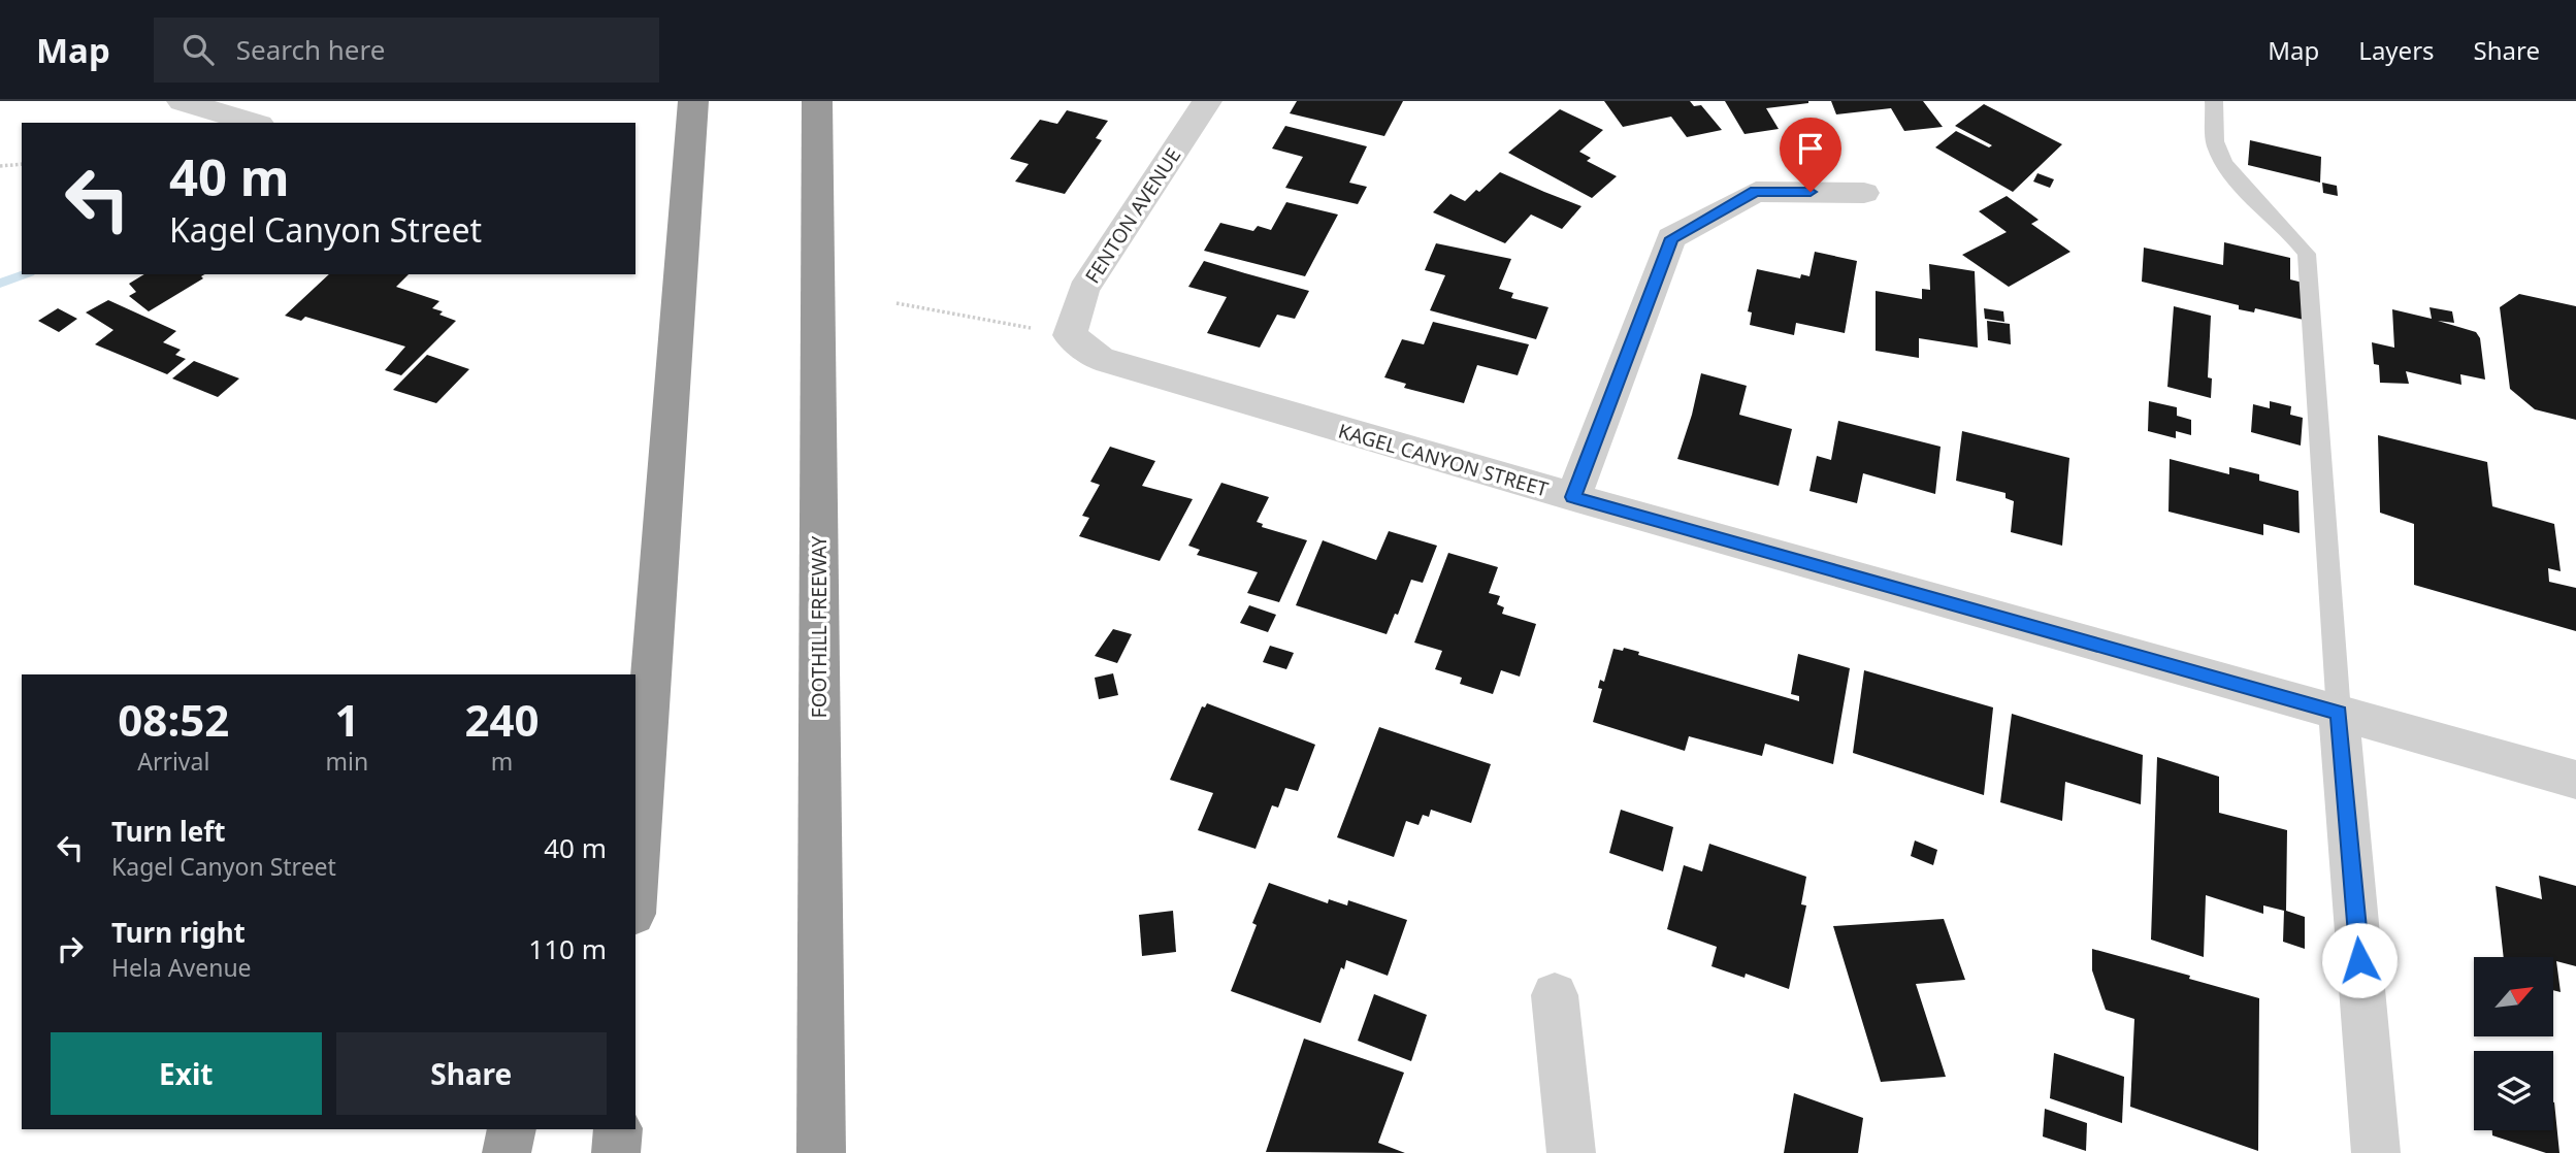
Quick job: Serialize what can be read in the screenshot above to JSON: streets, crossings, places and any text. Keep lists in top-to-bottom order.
{
  "streets": {
    "highway": ["FOOTHILL FREEWAY"],
    "street": ["FENTON AVENUE", "KAGEL CANYON STREET"]
  },
  "crossings": [
    ["FENTON AVENUE", "KAGEL CANYON STREET"]
  ],
  "north": "top right",
  "page": {
    "header": "Map",
    "search": "Search here",
    "nav": ["Map", "Layers", "Share"],
    "turn": ["40 m", "Kagel Canyon Street"],
    "eta": [
      "08:52",
      "Arrival",
      "1",
      "min",
      "240",
      "m"
    ],
    "list": [
      {
        "name": "Turn left",
        "note": "Kagel Canyon Street",
        "value": "40 m"
      },
      {
        "name": "Turn right",
        "note": "Hela Avenue",
        "value": "110 m"
      }
    ],
    "buttons": ["Exit", "Share"]
  }
}
